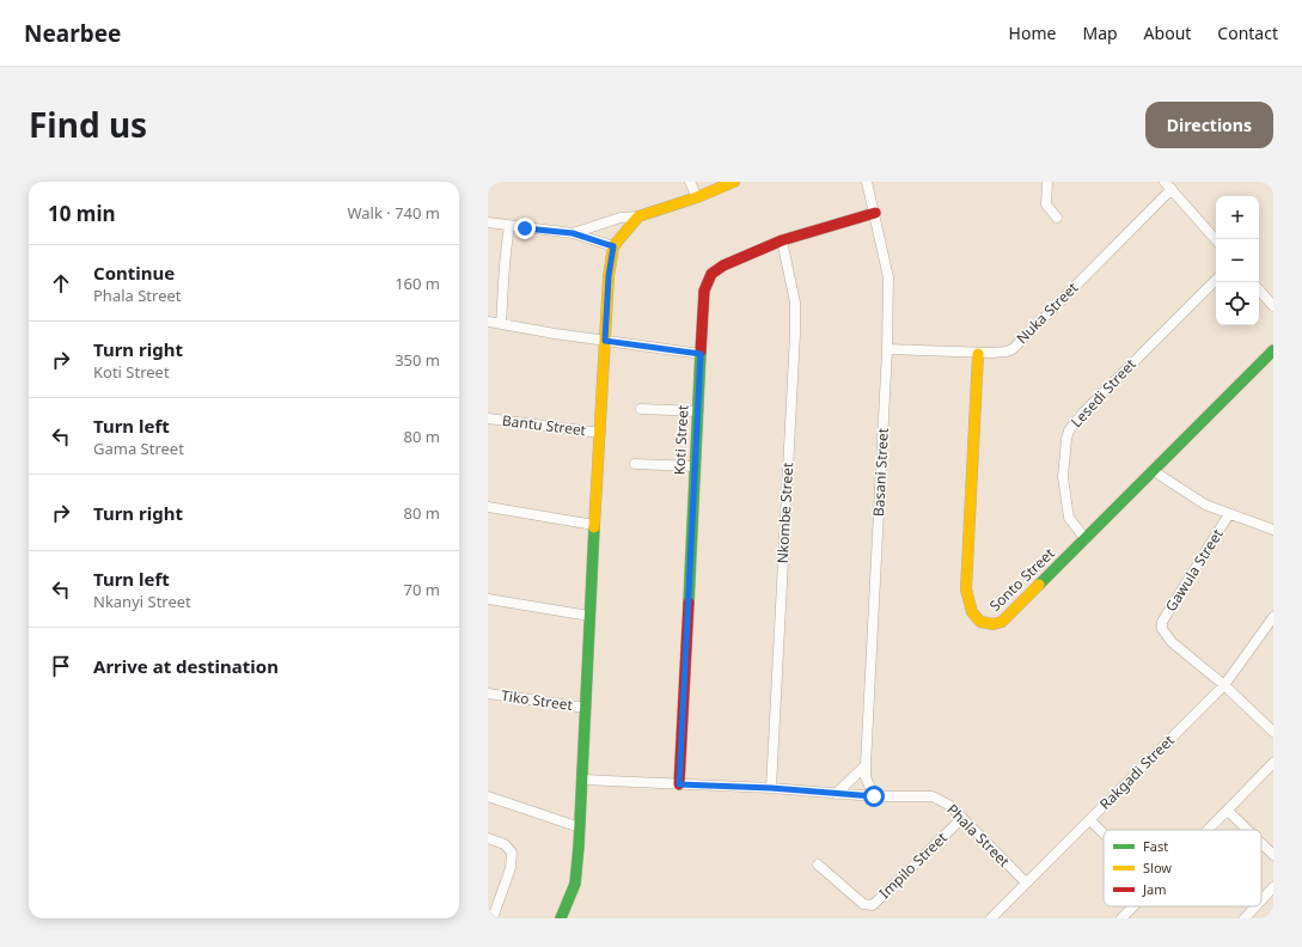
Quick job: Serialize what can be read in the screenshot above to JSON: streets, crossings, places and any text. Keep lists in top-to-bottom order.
{
  "streets": {
    "street": [
      "Nuka Street",
      "Lesedi Street",
      "Bantu Street",
      "Koti Street",
      "Basani Street",
      "Nkombe Street",
      "Gawula Street",
      "Sonto Street",
      "Tiko Street",
      "Rakgadi Street",
      "Phala Street",
      "Impilo Street"
    ]
  },
  "crossings": [
    ["Nuka Street", "Basani Street"],
    ["Nuka Street", "Sonto Street"],
    ["Lesedi Street", "Sonto Street"],
    ["Koti Street", "Basani Street"],
    ["Koti Street", "Nkombe Street"],
    ["Koti Street", "Phala Street"],
    ["Basani Street", "Phala Street"],
    ["Nkombe Street", "Phala Street"],
    ["Gawula Street", "Rakgadi Street"],
    ["Rakgadi Street", "Phala Street"],
    ["Phala Street", "Impilo Street"]
  ],
  "legend": ["Fast", "Slow", "Jam"],
  "page": {
    "header": "Nearbee",
    "nav": [
      "Home",
      "Map",
      "About",
      "Contact"
    ],
    "title": "Find us",
    "buttons": "Directions",
    "heading": ["10 min", "Walk · 740 m"],
    "map_buttons": ["+", "−"],
    "list": [
      ["Continue", "Phala Street", "160 m"],
      ["Turn right", "Koti Street", "350 m"],
      ["Turn left", "Gama Street", "80 m"],
      ["Turn right", "80 m"],
      ["Turn left", "Nkanyi Street", "70 m"],
      "Arrive at destination"
    ]
  }
}
